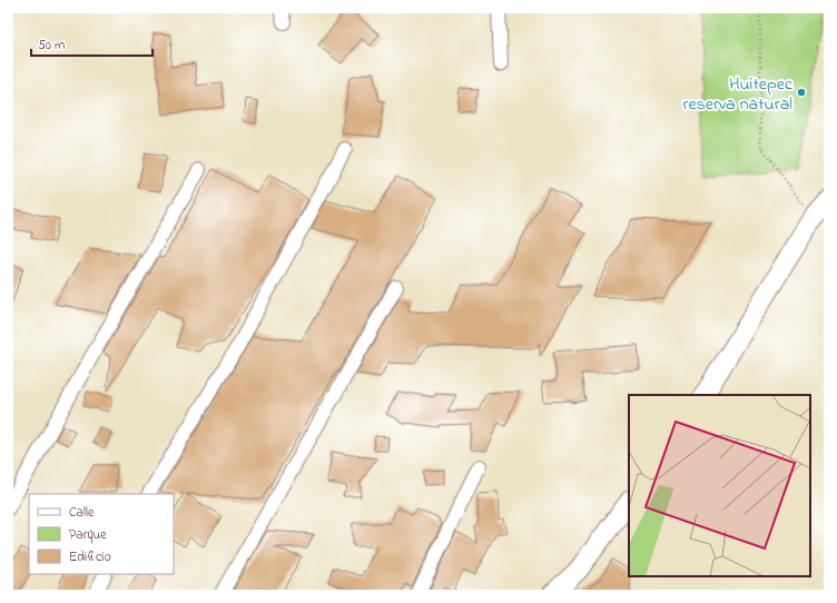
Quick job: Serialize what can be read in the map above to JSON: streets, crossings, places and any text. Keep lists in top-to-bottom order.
{
  "places": ["Huitepec reserva natural"],
  "legend": ["Calle", "Parque", "Edificio"],
  "scale_bar": "50 m"
}
